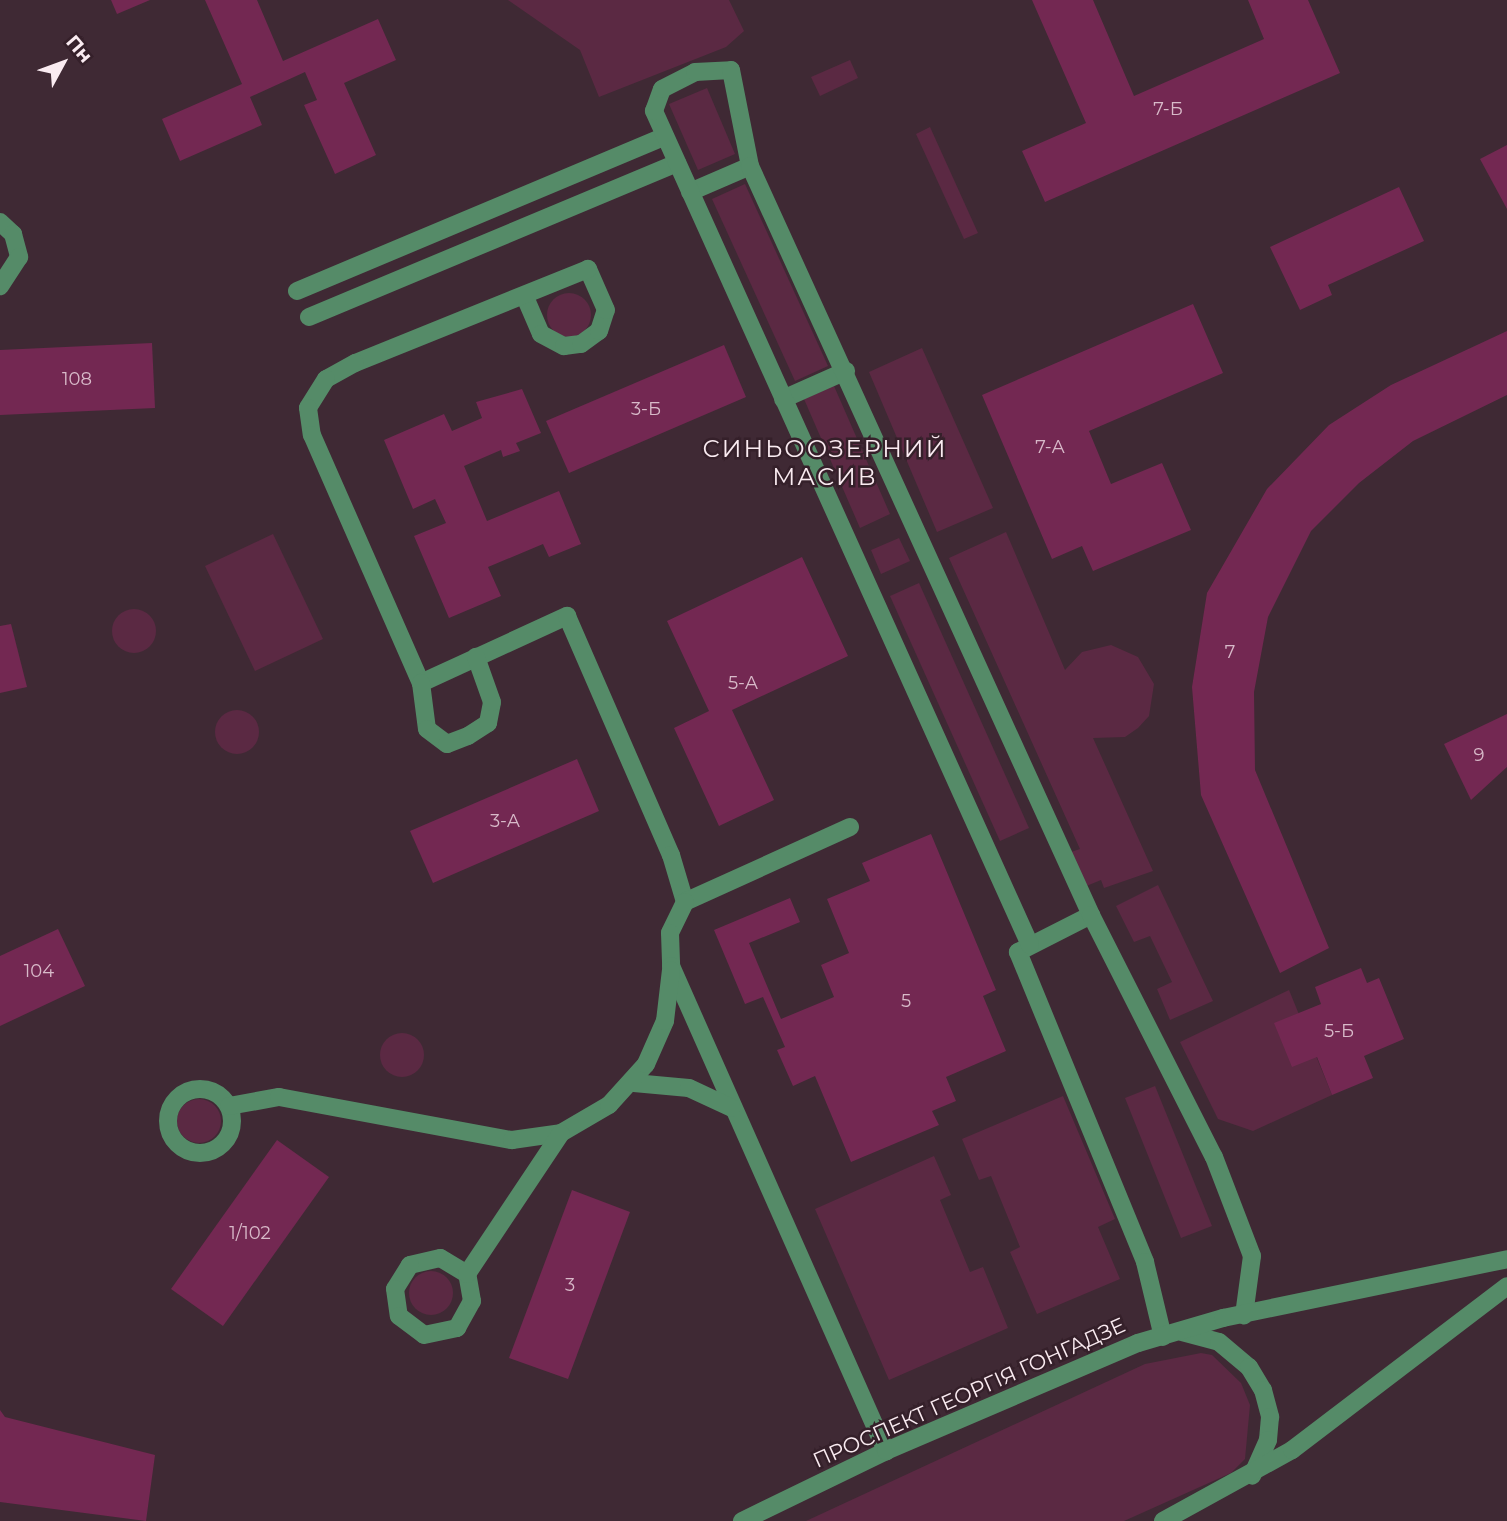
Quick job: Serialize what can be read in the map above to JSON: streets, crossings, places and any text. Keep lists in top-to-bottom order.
{
  "streets": {
    "street": ["ПРОСПЕКТ ГЕОРГІЯ ГОНГАДЗЕ"]
  },
  "districts": ["СИНЬООЗЕРНИЙ МАСИВ"],
  "house_numbers": [
    "7-Б",
    "108",
    "3-Б",
    "7-А",
    "7",
    "5-А",
    "9",
    "3-А",
    "104",
    "5",
    "5-Б",
    "1/102",
    "3"
  ],
  "north": "top right"
}
